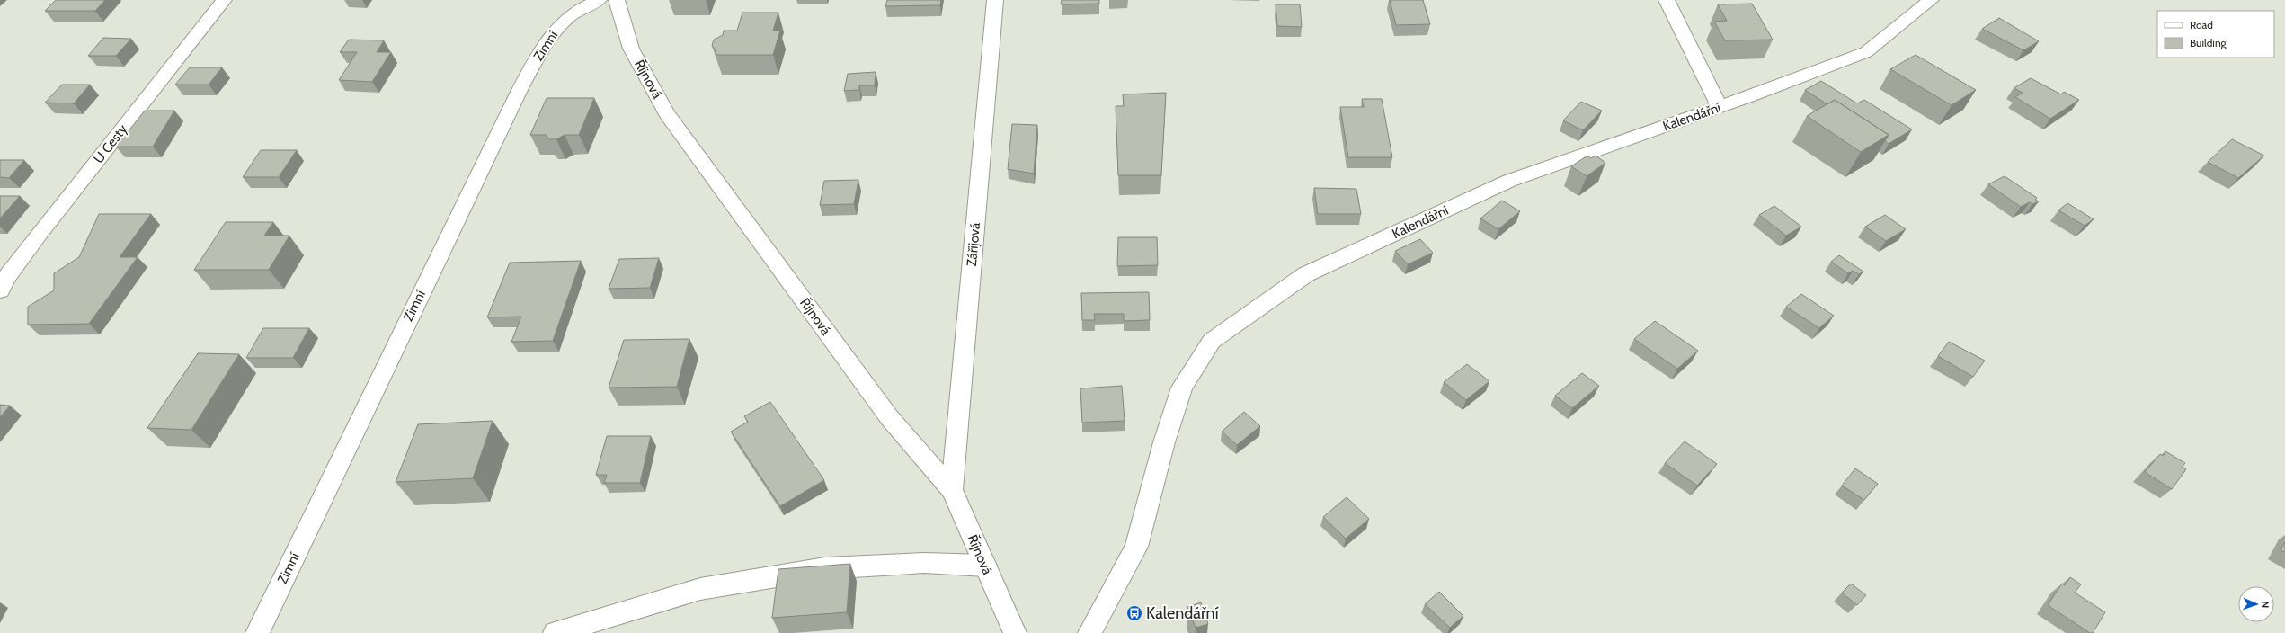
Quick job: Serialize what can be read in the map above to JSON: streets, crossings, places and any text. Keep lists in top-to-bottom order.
{
  "streets": {
    "street": [
      "Zimní",
      "Říjnová",
      "Kalendářní",
      "U Cesty",
      "Zářijová"
    ]
  },
  "crossings": [
    ["Říjnová", "Zářijová"]
  ],
  "places": {
    "bus stop": ["Kalendářní"]
  },
  "legend": ["Road", "Building"],
  "north": "right"
}
